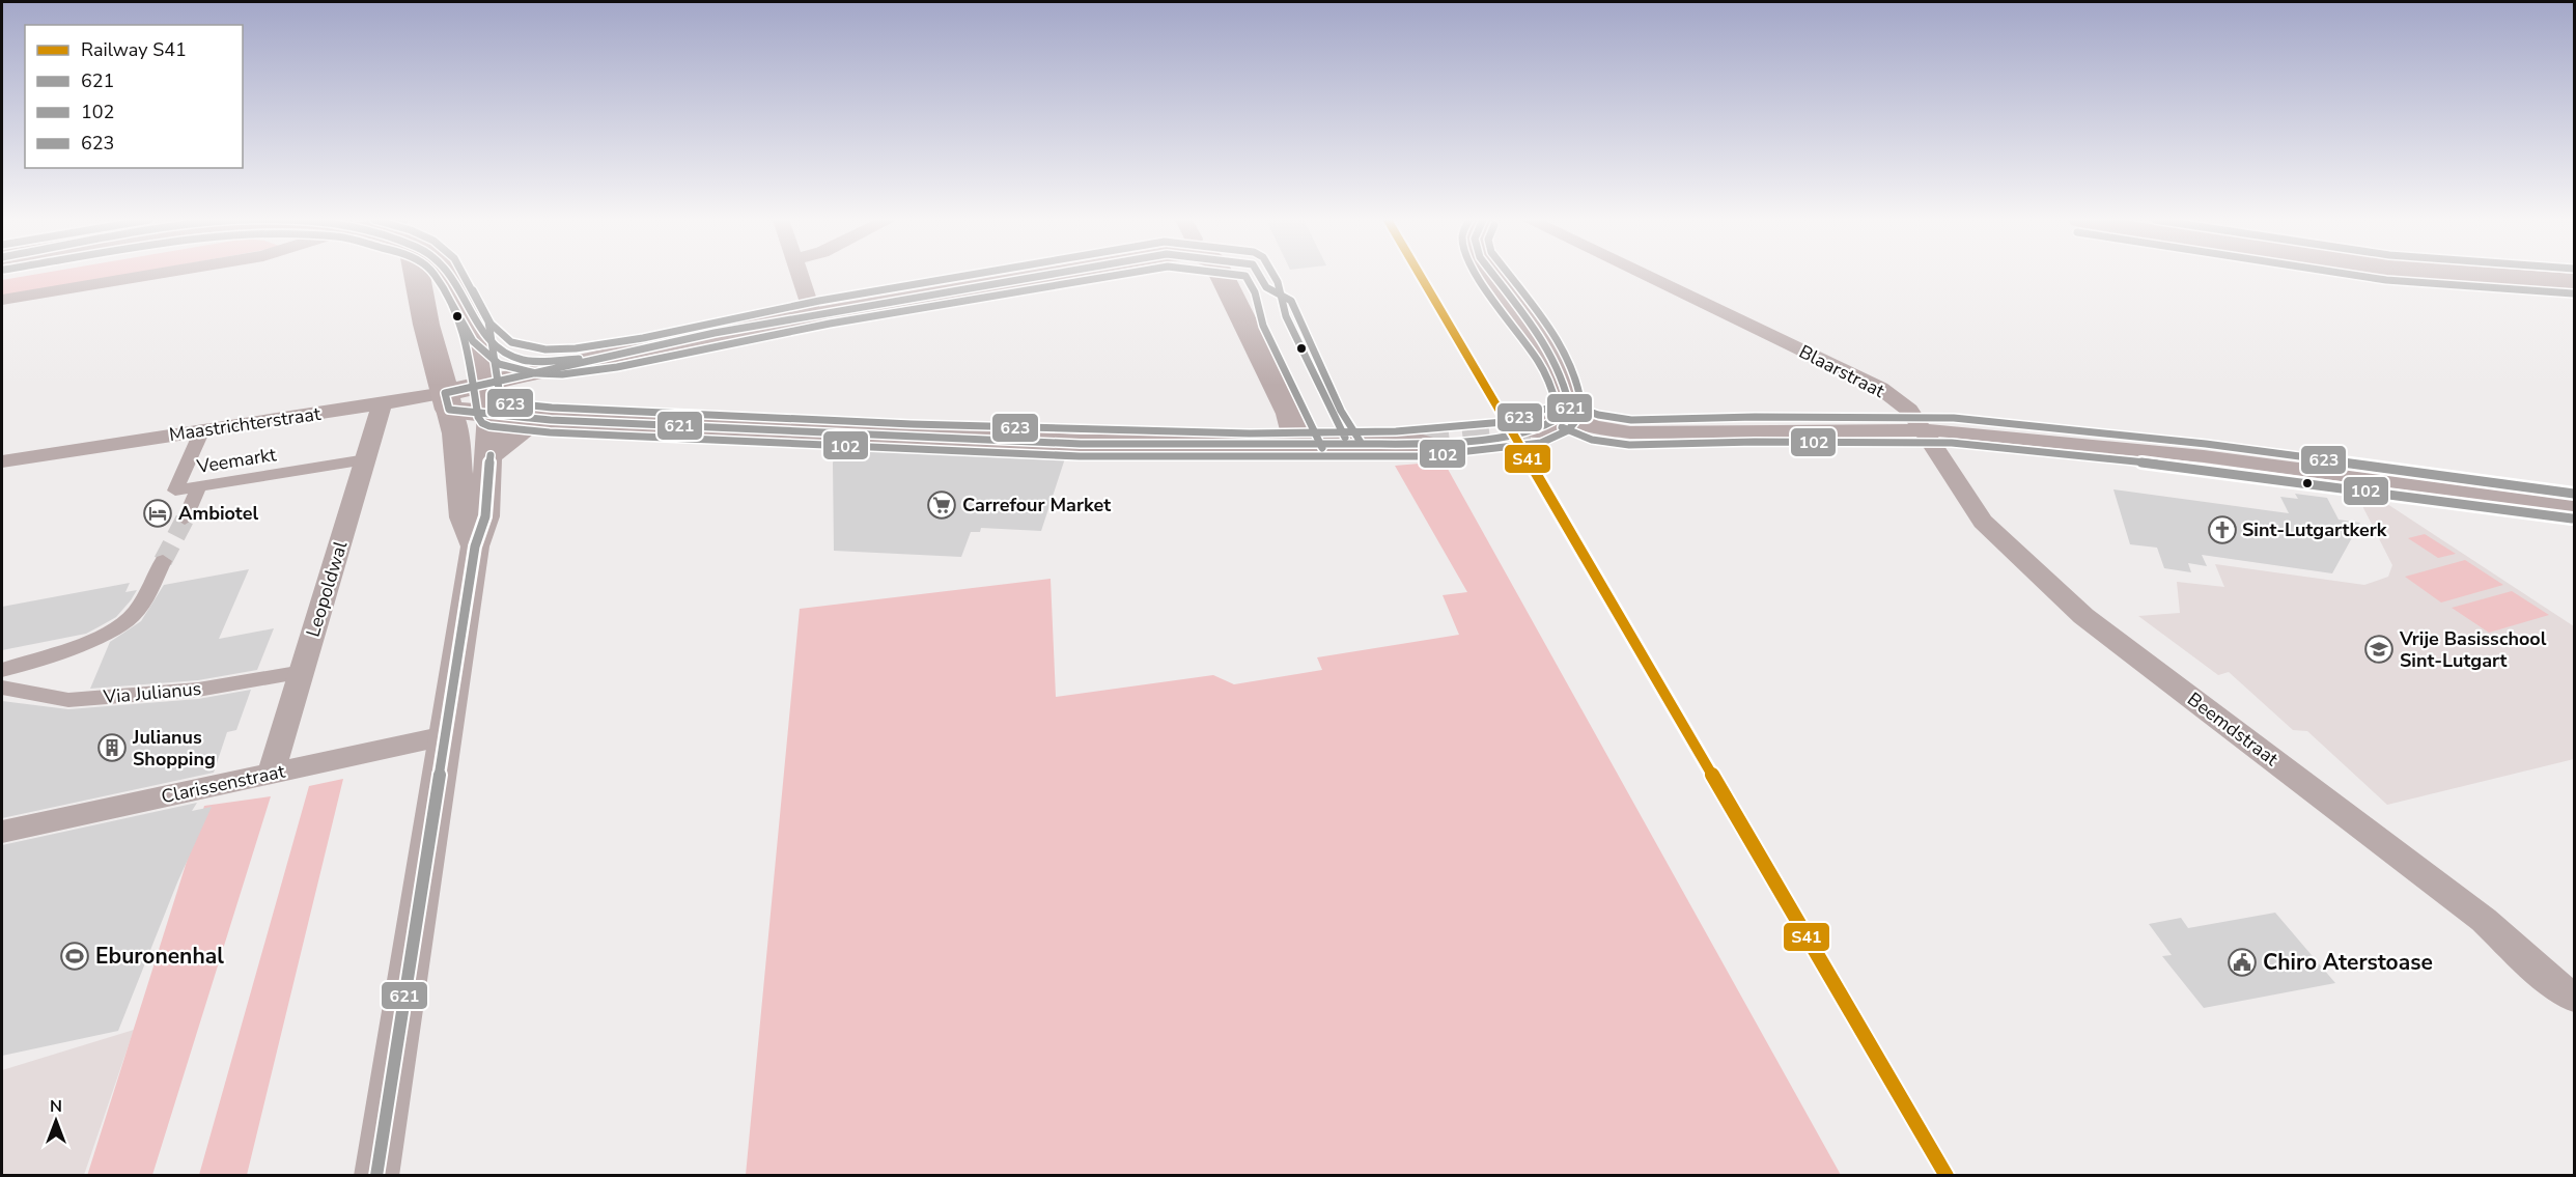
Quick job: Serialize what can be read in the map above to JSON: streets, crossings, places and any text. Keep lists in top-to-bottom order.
{
  "streets": {
    "main road": ["Maastrichterstraat"],
    "street": [
      "Blaarstraat",
      "Veemarkt",
      "Leopoldwal",
      "Via Julianus",
      "Beemdstraat",
      "Clarissenstraat"
    ]
  },
  "crossings": [
    ["Blaarstraat", "Beemdstraat"],
    ["Maastrichterstraat", "Veemarkt"],
    ["Maastrichterstraat", "Leopoldwal"],
    ["Veemarkt", "Leopoldwal"],
    ["Leopoldwal", "Via Julianus"],
    ["Leopoldwal", "Clarissenstraat"]
  ],
  "places": {
    "supermarket": ["Carrefour Market"],
    "hotel": ["Ambiotel"],
    "church": ["Sint-Lutgartkerk"],
    "school or university": ["Vrije Basisschool Sint-Lutgart"],
    "building": ["Julianus Shopping"],
    "sports": ["Eburonenhal"],
    "public building": ["Chiro Aterstoase"]
  },
  "lines": [
    "rail line S41",
    "transit line 621",
    "transit line 102",
    "transit line 623"
  ],
  "legend": [
    "Railway S41",
    "621",
    "102",
    "623"
  ],
  "north": "top"
}
